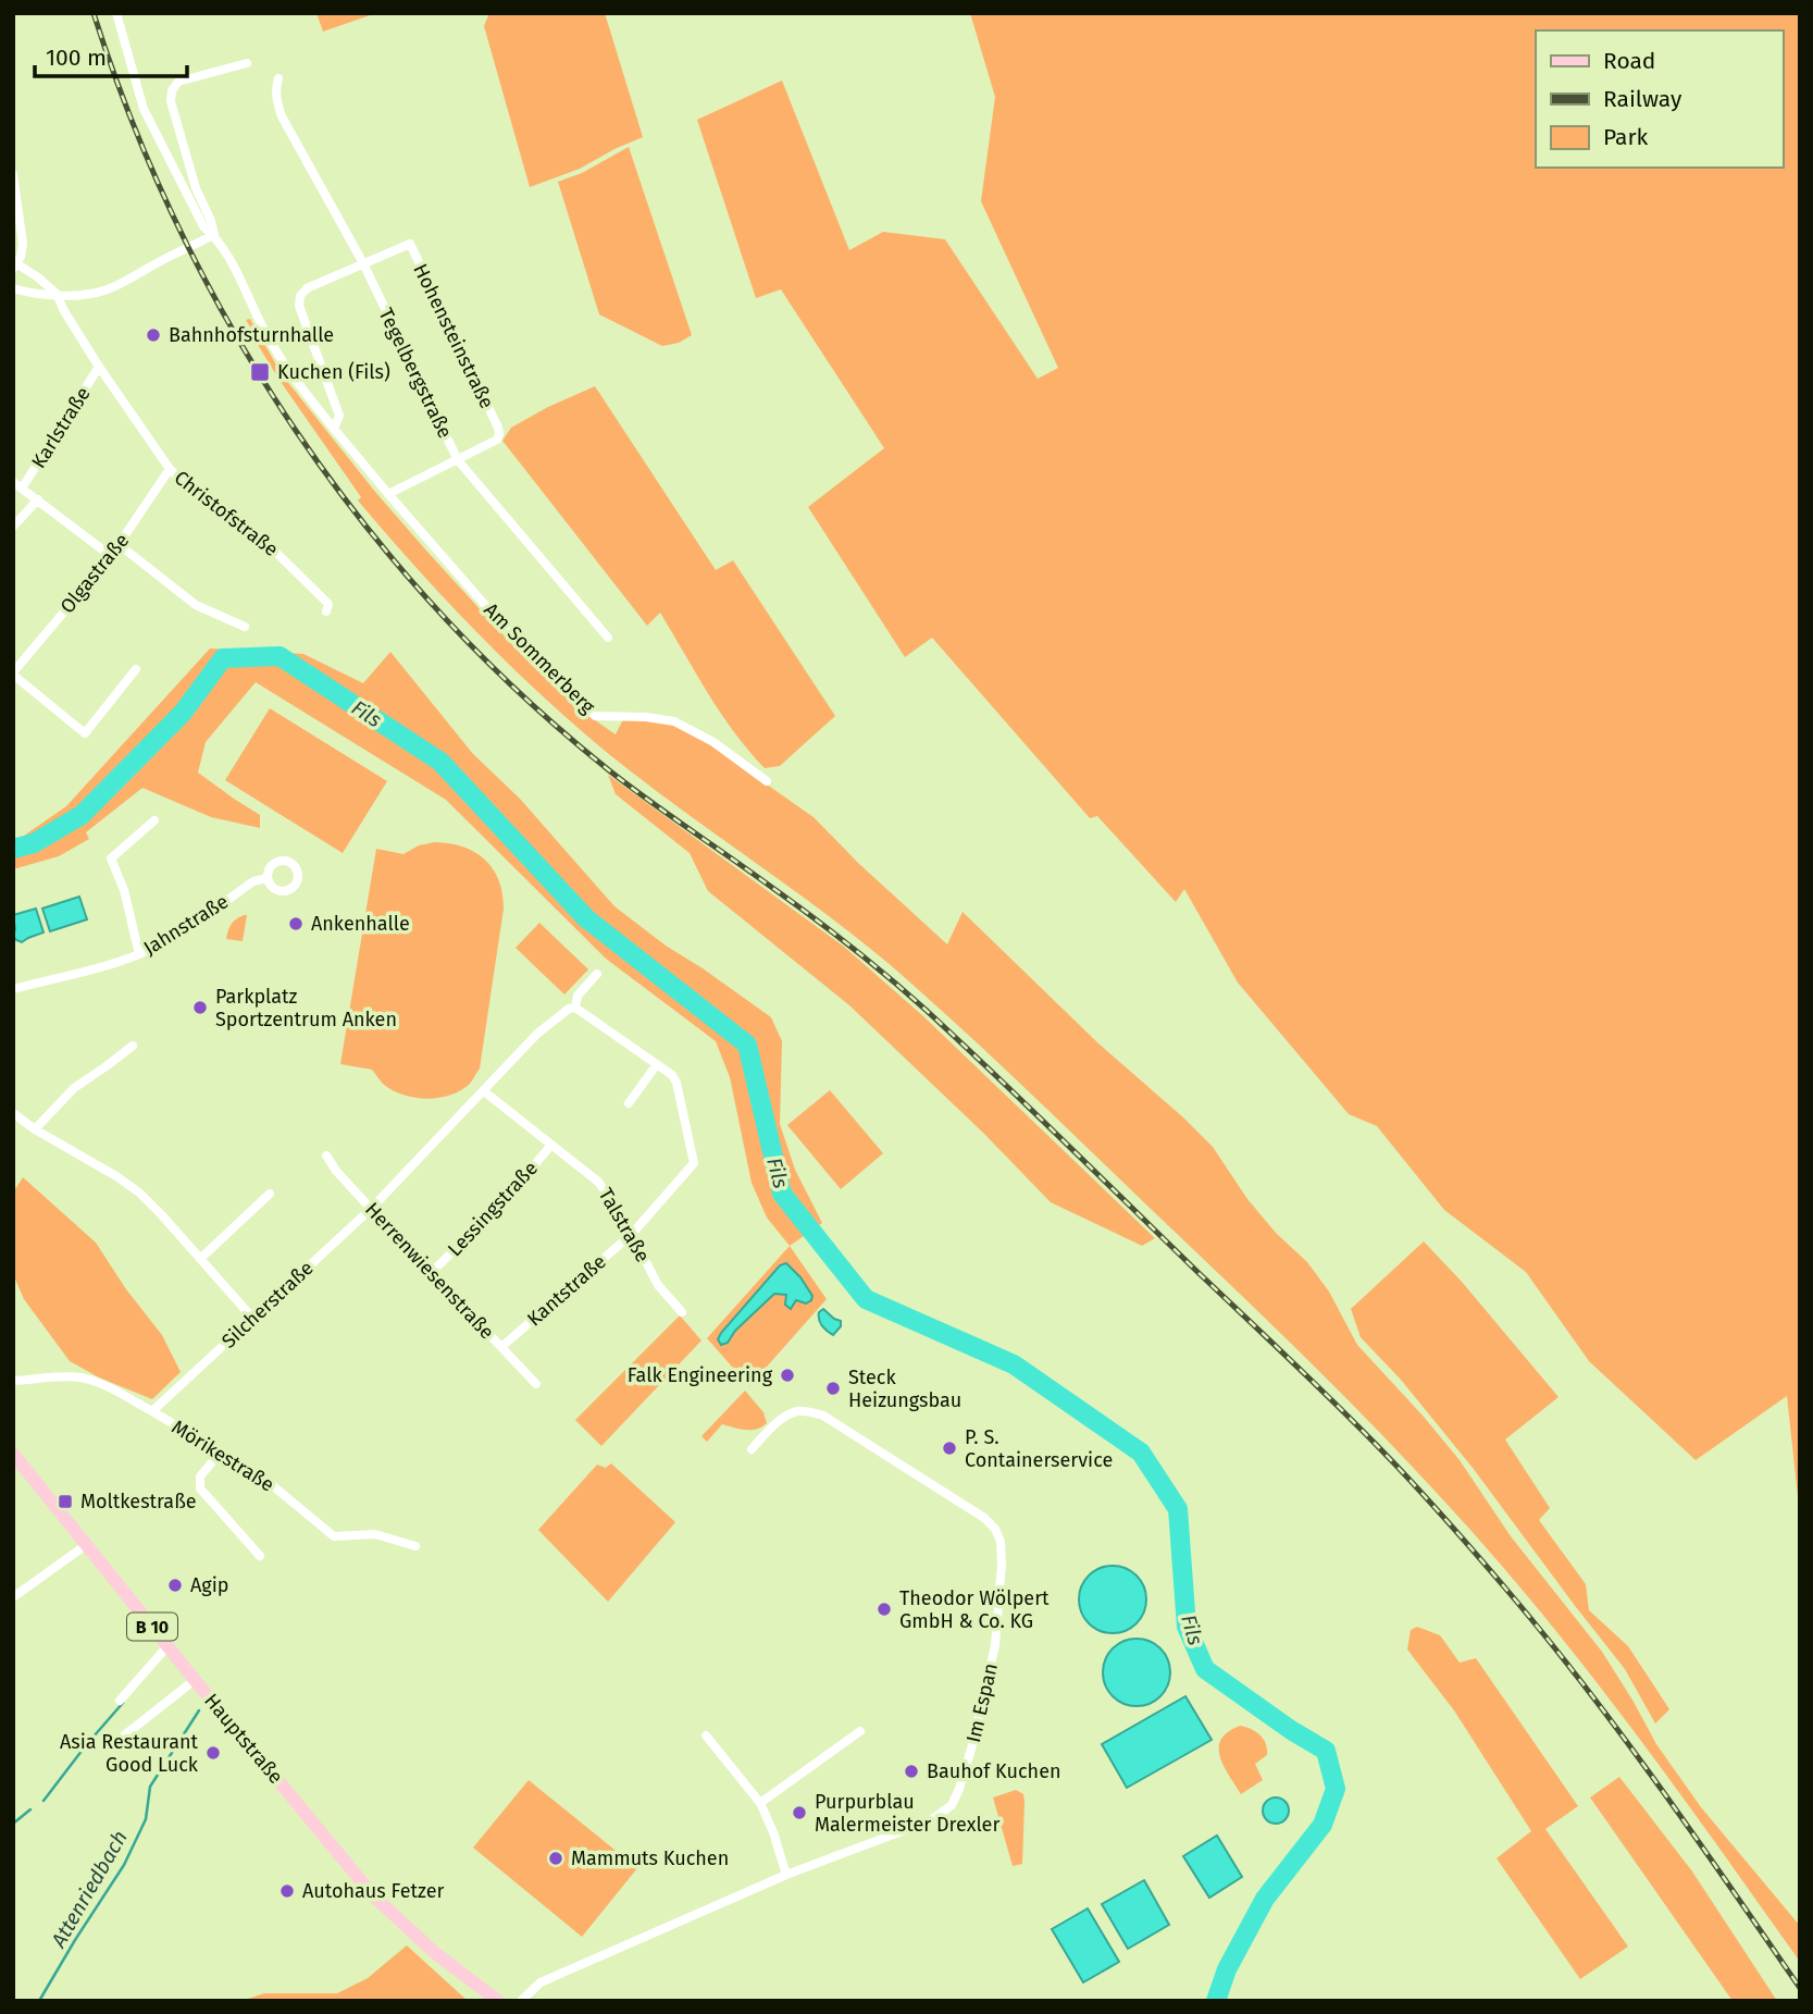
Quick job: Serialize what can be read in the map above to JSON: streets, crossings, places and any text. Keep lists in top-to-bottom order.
{
  "streets": {
    "main road": ["B 10", "Hauptstraße"],
    "street": [
      "Hohensteinstraße",
      "Tegelbergstraße",
      "Karlstraße",
      "Christofstraße",
      "Olgastraße",
      "Am Sommerberg",
      "Jahnstraße",
      "Lessingstraße",
      "Talstraße",
      "Herrenwiesenstraße",
      "Kantstraße",
      "Silcherstraße",
      "Mörikestraße",
      "Im Espan"
    ]
  },
  "crossings": [
    ["Hohensteinstraße", "Tegelbergstraße"],
    ["Karlstraße", "Christofstraße"],
    ["Christofstraße", "Olgastraße"],
    ["Lessingstraße", "Talstraße"],
    ["Lessingstraße", "Herrenwiesenstraße"],
    ["Talstraße", "Kantstraße"],
    ["Talstraße", "Silcherstraße"],
    ["Herrenwiesenstraße", "Kantstraße"],
    ["Herrenwiesenstraße", "Silcherstraße"],
    ["Silcherstraße", "Mörikestraße"]
  ],
  "water": ["Fils", "Attenriedbach"],
  "places": {
    "other": [
      "Bahnhofsturnhalle",
      "Ankenhalle",
      "Parkplatz Sportzentrum Anken",
      "Falk Engineering",
      "Steck Heizungsbau",
      "P. S. Containerservice",
      "Agip",
      "Theodor Wölpert GmbH & Co. KG",
      "Asia Restaurant Good Luck",
      "Bauhof Kuchen",
      "Purpurblau Malermeister Drexler",
      "Mammuts Kuchen",
      "Autohaus Fetzer"
    ],
    "transit": ["Kuchen (Fils)", "Moltkestraße"]
  },
  "legend": ["Road", "Railway", "Park"],
  "scale_bar": "100 m"
}
